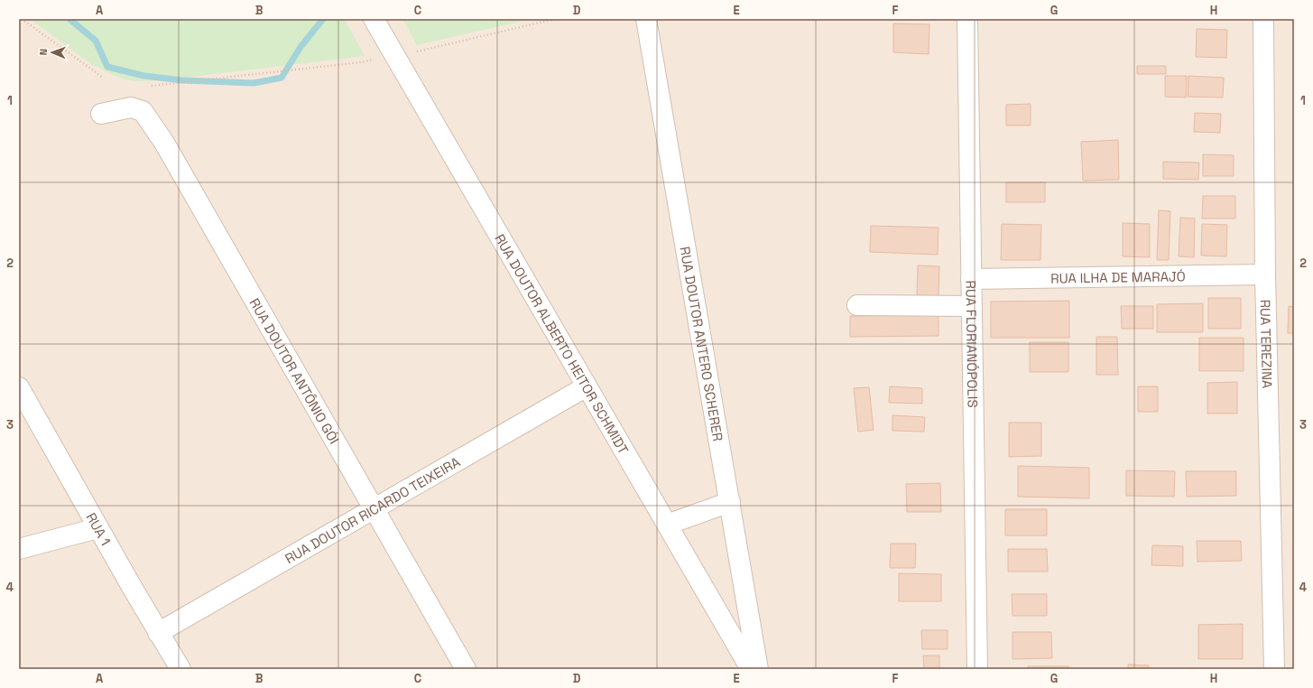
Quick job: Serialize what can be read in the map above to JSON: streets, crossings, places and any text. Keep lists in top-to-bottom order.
{
  "streets": {
    "street": [
      "RUA ILHA DE MARAJÓ",
      "RUA DOUTOR ALBERTO HEITOR SCHMIDT",
      "RUA DOUTOR ANTERO SCHERER",
      "RUA FLORIANÓPOLIS",
      "RUA TEREZINA",
      "RUA DOUTOR ANTÔNIO GÓI",
      "RUA DOUTOR RICARDO TEIXEIRA",
      "RUA 1"
    ]
  },
  "crossings": [
    ["RUA ILHA DE MARAJÓ", "RUA FLORIANÓPOLIS"],
    ["RUA ILHA DE MARAJÓ", "RUA TEREZINA"],
    ["RUA DOUTOR ALBERTO HEITOR SCHMIDT", "RUA DOUTOR RICARDO TEIXEIRA"],
    ["RUA DOUTOR ANTÔNIO GÓI", "RUA DOUTOR RICARDO TEIXEIRA"],
    ["RUA DOUTOR RICARDO TEIXEIRA", "RUA 1"]
  ],
  "north": "left",
  "grid": {
    "columns": [
      "A",
      "B",
      "C",
      "D",
      "E",
      "F",
      "G",
      "H"
    ],
    "rows": [
      "1",
      "2",
      "3",
      "4"
    ]
  }
}
